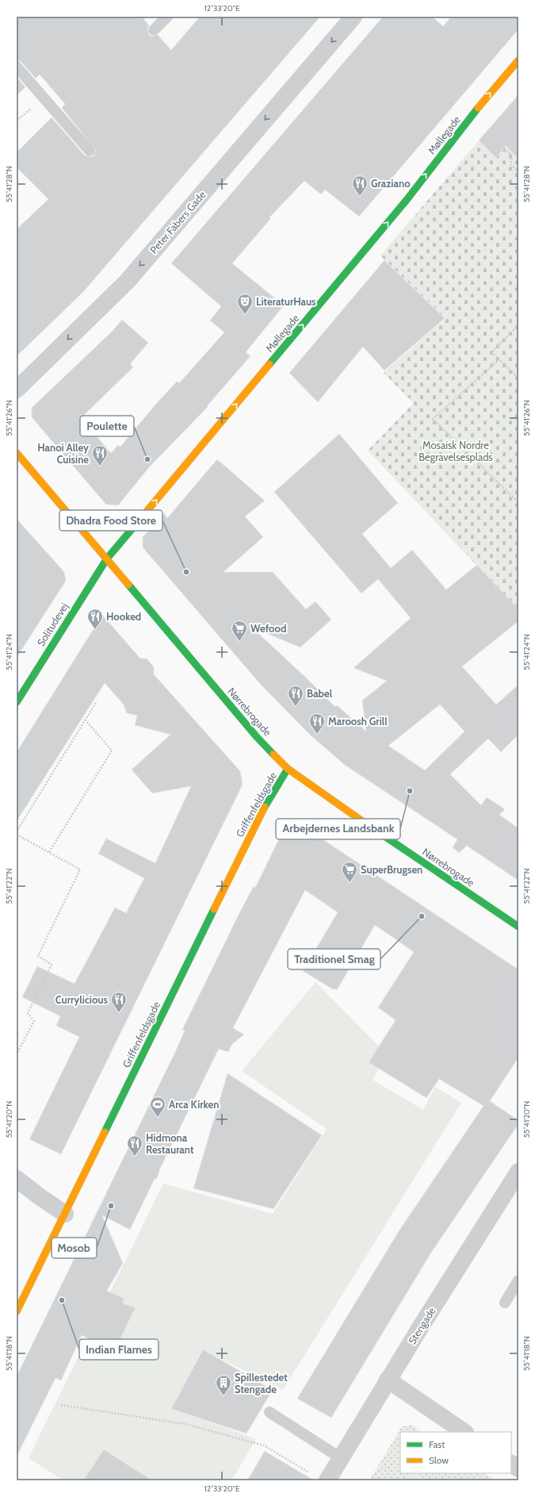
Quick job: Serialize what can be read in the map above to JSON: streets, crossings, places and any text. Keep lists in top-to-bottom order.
{
  "streets": {
    "street": [
      "Møllegade",
      "Peter Fabers Gade",
      "Solitudevej",
      "Nørrebrogade",
      "Griffenfeldsgade",
      "Stengade"
    ]
  },
  "crossings": [
    ["Møllegade", "Solitudevej"],
    ["Møllegade", "Nørrebrogade"],
    ["Solitudevej", "Nørrebrogade"],
    ["Nørrebrogade", "Griffenfeldsgade"]
  ],
  "one_way": ["Møllegade", "Peter Fabers Gade"],
  "parks": ["Mosaisk Nordre Begravelsesplads"],
  "places": {
    "restaurant": [
      "Graziano",
      "Hanoi Alley Cuisine",
      "Hooked",
      "Babel",
      "Maroosh Grill",
      "Currylicious",
      "Hidmona Restaurant"
    ],
    "theatre": ["LiteraturHaus"],
    "other": [
      "Poulette",
      "Dhadra Food Store",
      "Arbejdernes Landsbank",
      "Traditionel Smag",
      "Mosob",
      "Indian Flames"
    ],
    "supermarket": ["Wefood", "SuperBrugsen"],
    "sports": ["Arca Kirken"],
    "building": ["Spillestedet Stengade"]
  },
  "legend": ["Fast", "Slow"],
  "coordinates": [
    "12°33'20\"E",
    "55°41'28\"N",
    "55°41'26\"N",
    "55°41'24\"N",
    "55°41'22\"N",
    "55°41'20\"N",
    "55°41'18\"N"
  ]
}
